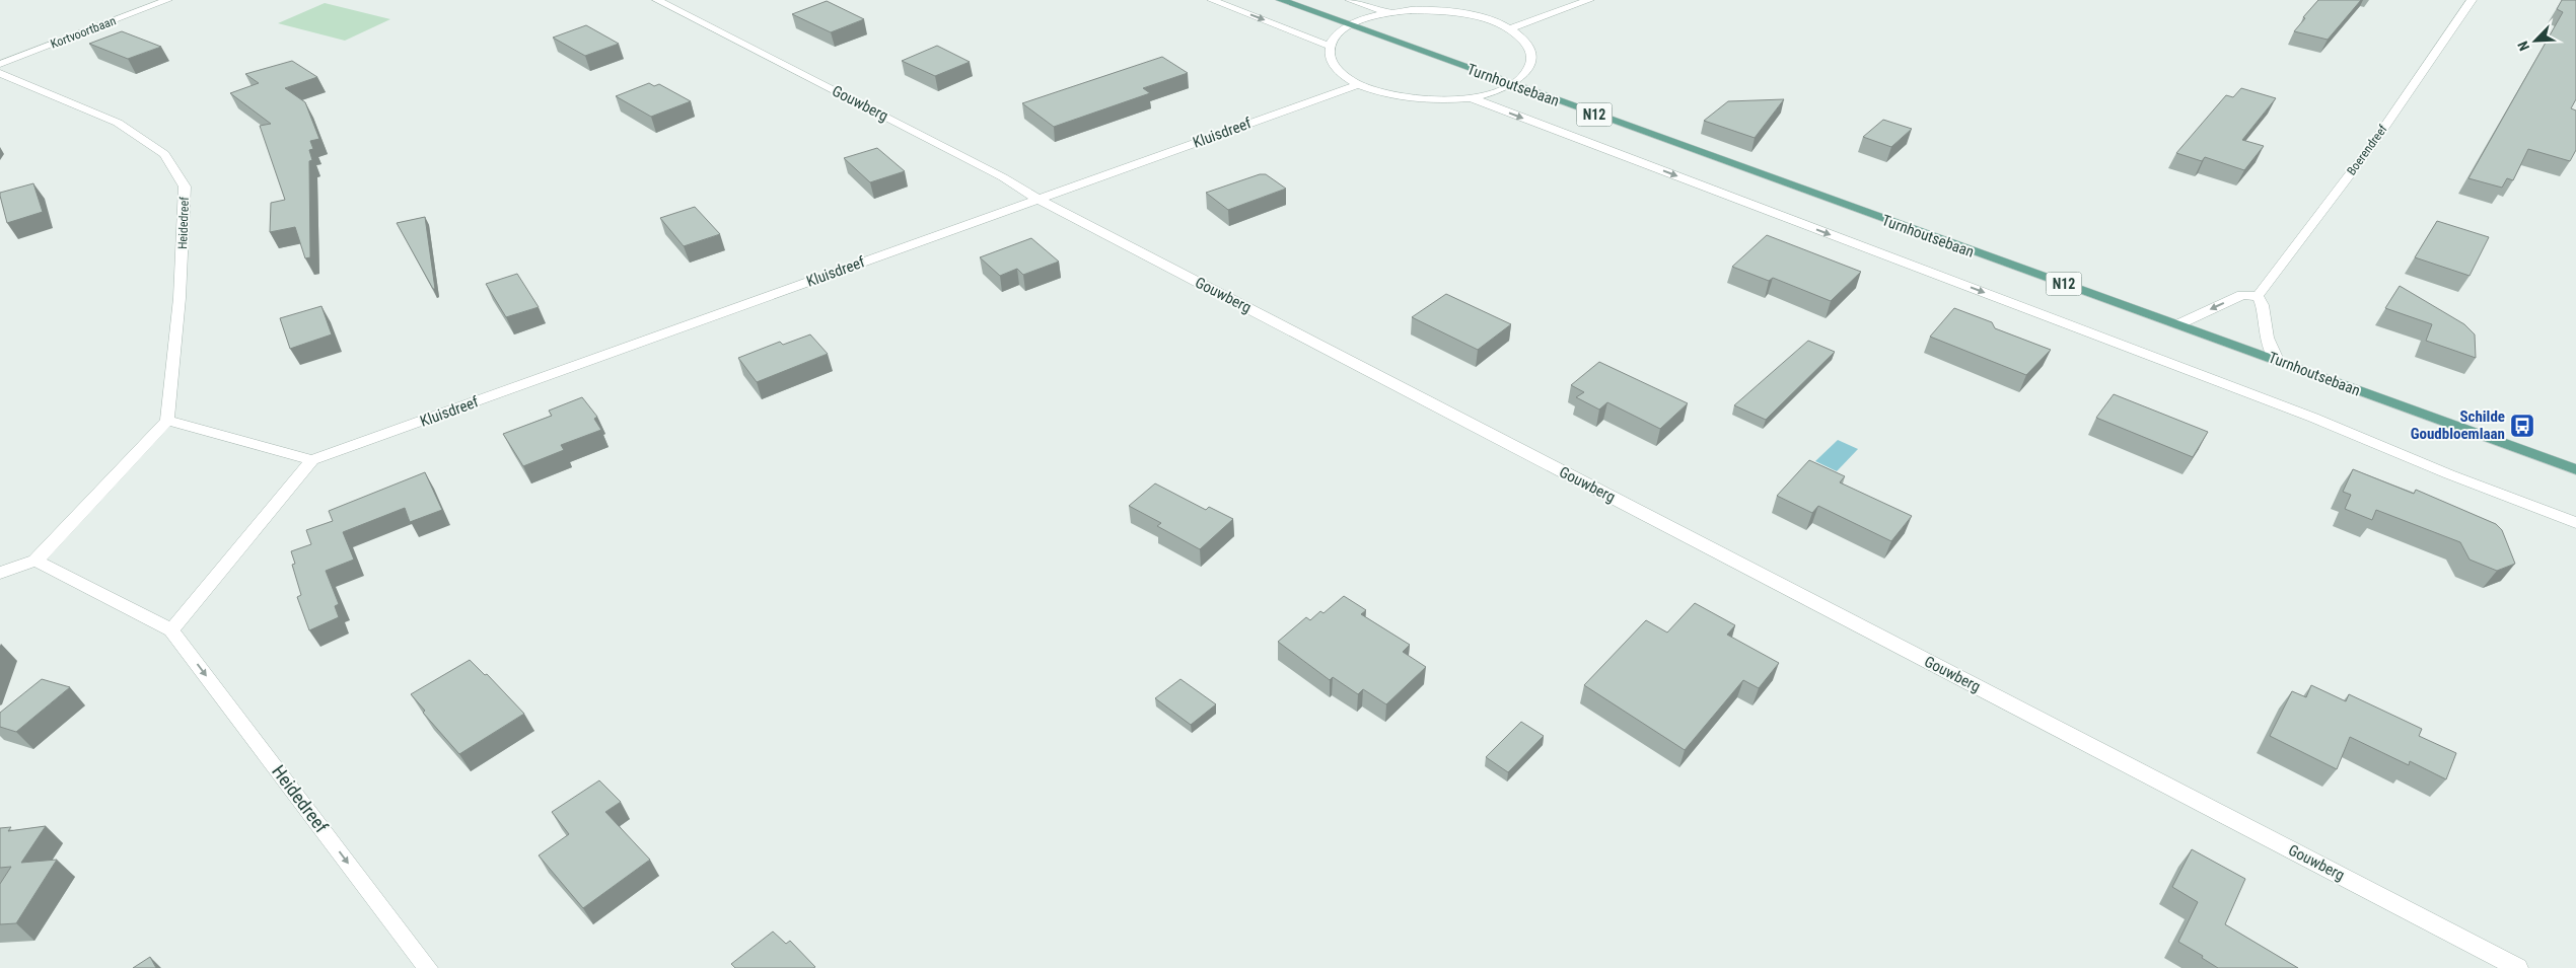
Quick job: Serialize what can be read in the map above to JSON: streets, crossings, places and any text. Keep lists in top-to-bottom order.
{
  "streets": {
    "main road": ["Turnhoutsebaan", "N12"],
    "street": [
      "Kortvoortbaan",
      "Gouwberg",
      "Kluisdreef",
      "Boerendreef",
      "Heidedreef"
    ]
  },
  "crossings": [
    ["Gouwberg", "Kluisdreef"]
  ],
  "one_way": ["Heidedreef"],
  "places": {
    "bus stop": ["Schilde Goudbloemlaan"]
  },
  "north": "bottom left"
}
